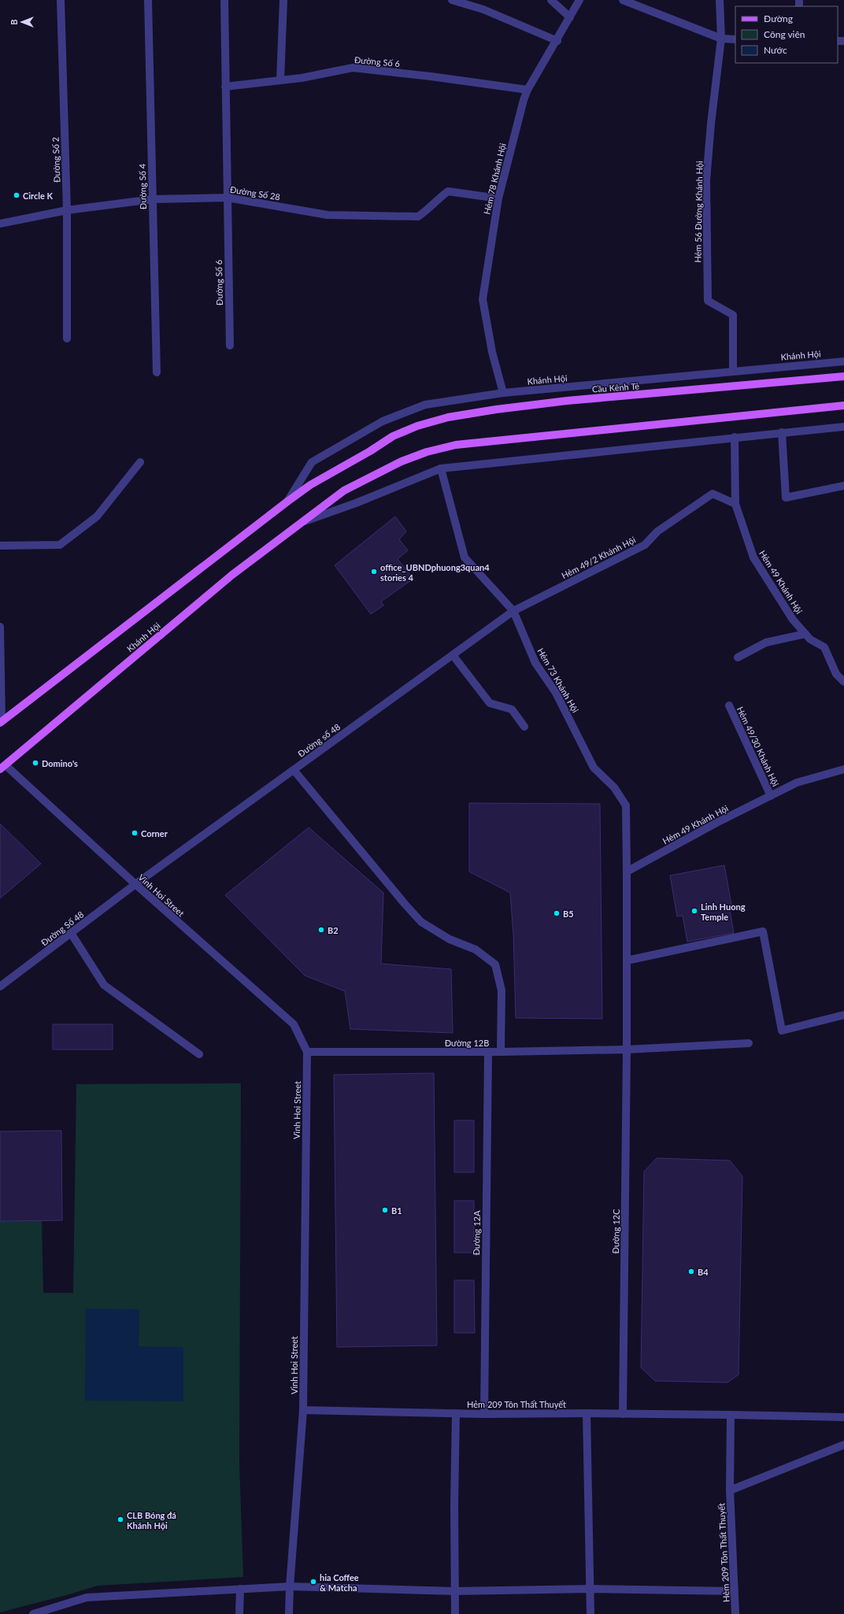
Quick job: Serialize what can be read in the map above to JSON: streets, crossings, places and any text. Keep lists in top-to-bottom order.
{
  "streets": {
    "main road": ["Khánh Hội", "Cầu Kênh Tẻ"],
    "street": [
      "Đường Số 6",
      "Đường Số 2",
      "Hẻm 78 Khánh Hội",
      "Đường Số 4",
      "Đường Số 28",
      "Hẻm 56 Đường Khánh Hội",
      "Hẻm 49/2 Khánh Hội",
      "Hẻm 49 Khánh Hội",
      "Hẻm 73 Khánh Hội",
      "Đường số 48",
      "Hẻm 49/30 Khánh Hội",
      "Vinh Hoi Street",
      "Đường Số 48",
      "Đường 12B",
      "Đường 12C",
      "Đường 12A",
      "Hẻm 209 Tôn Thất Thuyết"
    ]
  },
  "crossings": [
    ["Đường Số 6", "Hẻm 78 Khánh Hội"],
    ["Đường Số 6", "Đường Số 28"],
    ["Đường Số 2", "Đường Số 28"],
    ["Hẻm 78 Khánh Hội", "Đường Số 28"],
    ["Hẻm 78 Khánh Hội", "Khánh Hội"],
    ["Đường Số 4", "Đường Số 28"],
    ["Hẻm 56 Đường Khánh Hội", "Khánh Hội"],
    ["Khánh Hội", "Cầu Kênh Tẻ"],
    ["Khánh Hội", "Hẻm 49 Khánh Hội"],
    ["Khánh Hội", "Hẻm 73 Khánh Hội"],
    ["Khánh Hội", "Vinh Hoi Street"],
    ["Hẻm 49/2 Khánh Hội", "Hẻm 49 Khánh Hội"],
    ["Hẻm 49/2 Khánh Hội", "Hẻm 73 Khánh Hội"],
    ["Hẻm 49/2 Khánh Hội", "Đường số 48"],
    ["Hẻm 49 Khánh Hội", "Hẻm 73 Khánh Hội"],
    ["Hẻm 49 Khánh Hội", "Hẻm 49/30 Khánh Hội"],
    ["Hẻm 73 Khánh Hội", "Đường số 48"],
    ["Hẻm 73 Khánh Hội", "Đường 12C"],
    ["Đường số 48", "Vinh Hoi Street"],
    ["Đường số 48", "Đường Số 48"],
    ["Vinh Hoi Street", "Đường Số 48"],
    ["Vinh Hoi Street", "Đường 12B"],
    ["Vinh Hoi Street", "Hẻm 209 Tôn Thất Thuyết"],
    ["Đường 12B", "Đường 12C"],
    ["Đường 12B", "Đường 12A"],
    ["Đường 12C", "Hẻm 209 Tôn Thất Thuyết"],
    ["Đường 12A", "Hẻm 209 Tôn Thất Thuyết"]
  ],
  "places": [
    "Circle K",
    "office_UBNDphuong3quan4 stories 4",
    "Domino's",
    "Corner",
    "Linh Huong Temple",
    "B5",
    "B2",
    "B1",
    "B4",
    "CLB Bóng đá Khánh Hội",
    "hia Coffee & Matcha"
  ],
  "legend": ["Đường", "Công viên", "Nước"],
  "north": "left"
}
